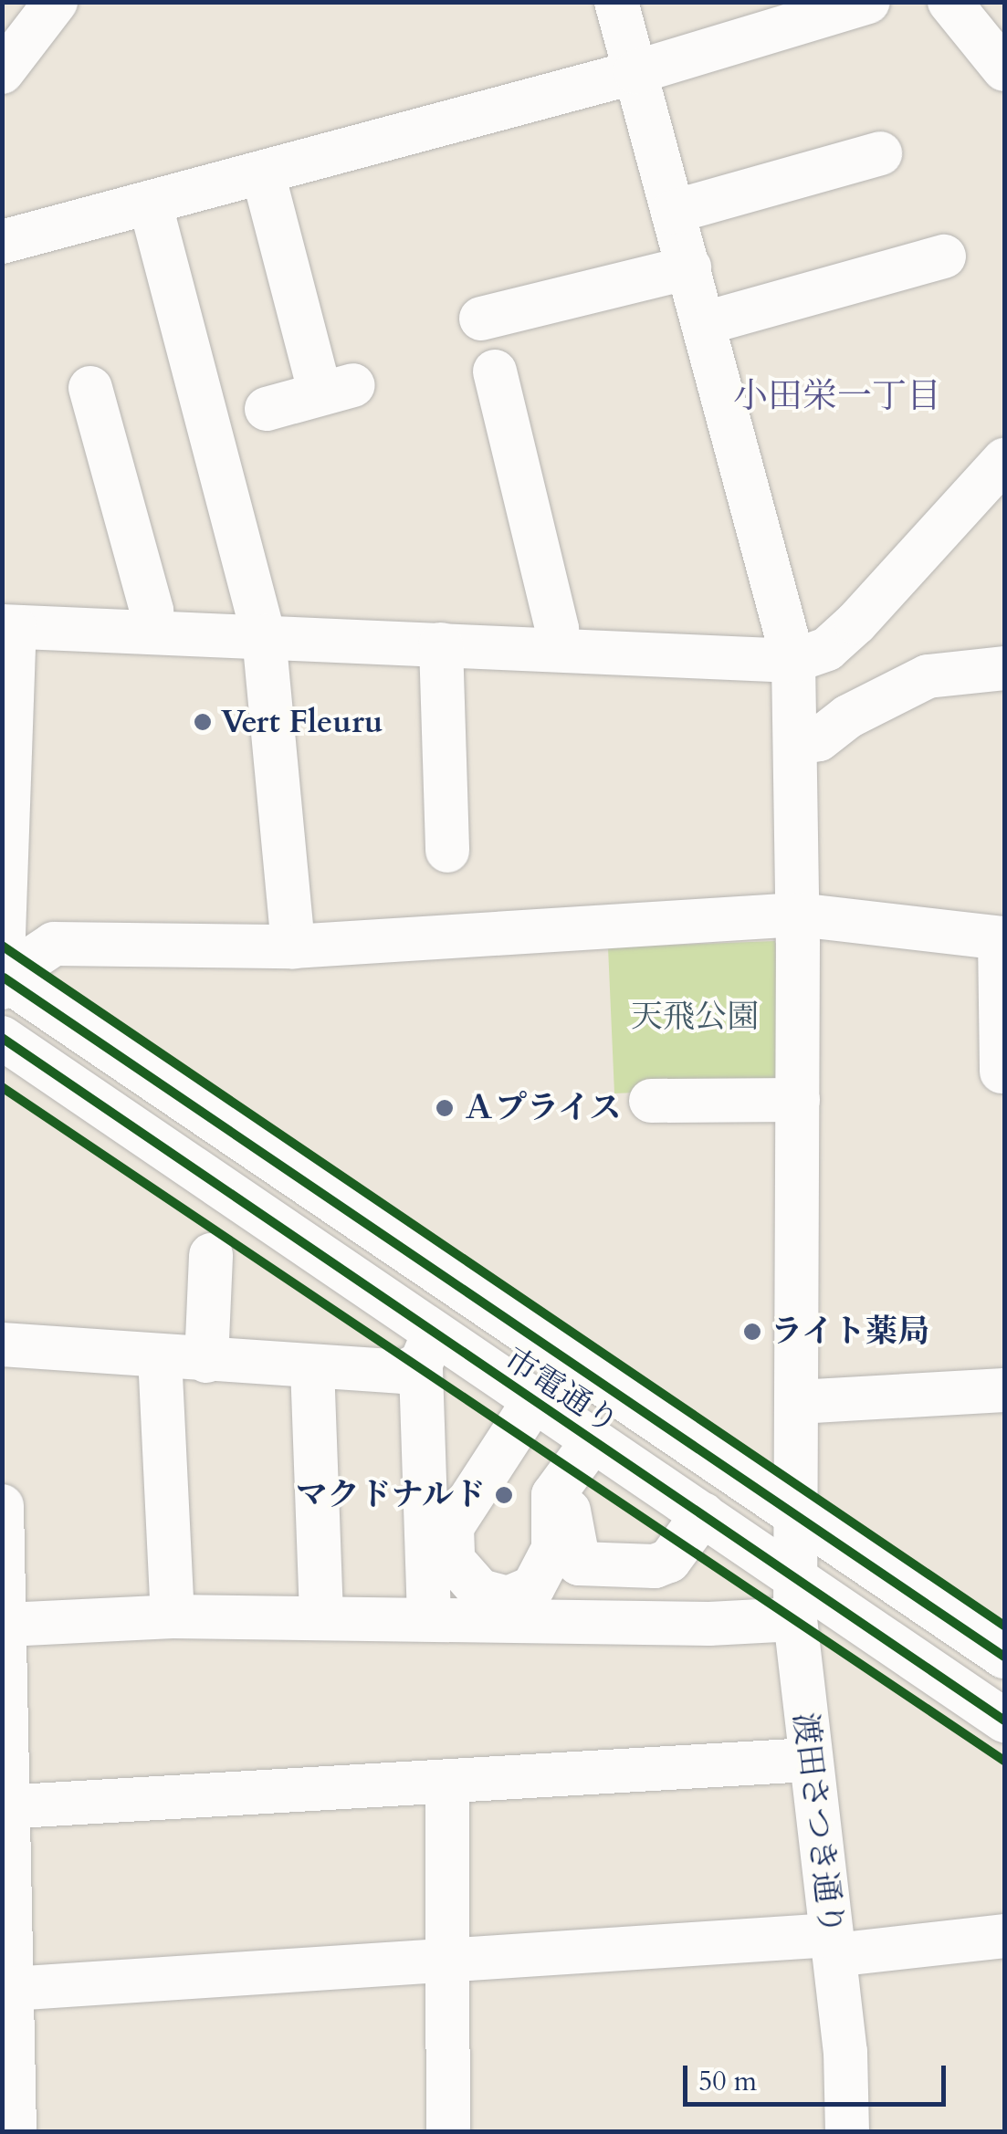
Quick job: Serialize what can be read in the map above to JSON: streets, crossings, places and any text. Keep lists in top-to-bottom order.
{
  "streets": {
    "street": ["市電通り", "渡田さつき通り"]
  },
  "crossings": [
    ["市電通り", "渡田さつき通り"]
  ],
  "districts": ["小田栄一丁目"],
  "parks": ["天飛公園"],
  "places": [
    "Vert Fleuru",
    "Ａプライス",
    "ライト薬局",
    "マクドナルド"
  ],
  "scale_bar": "50 m"
}
